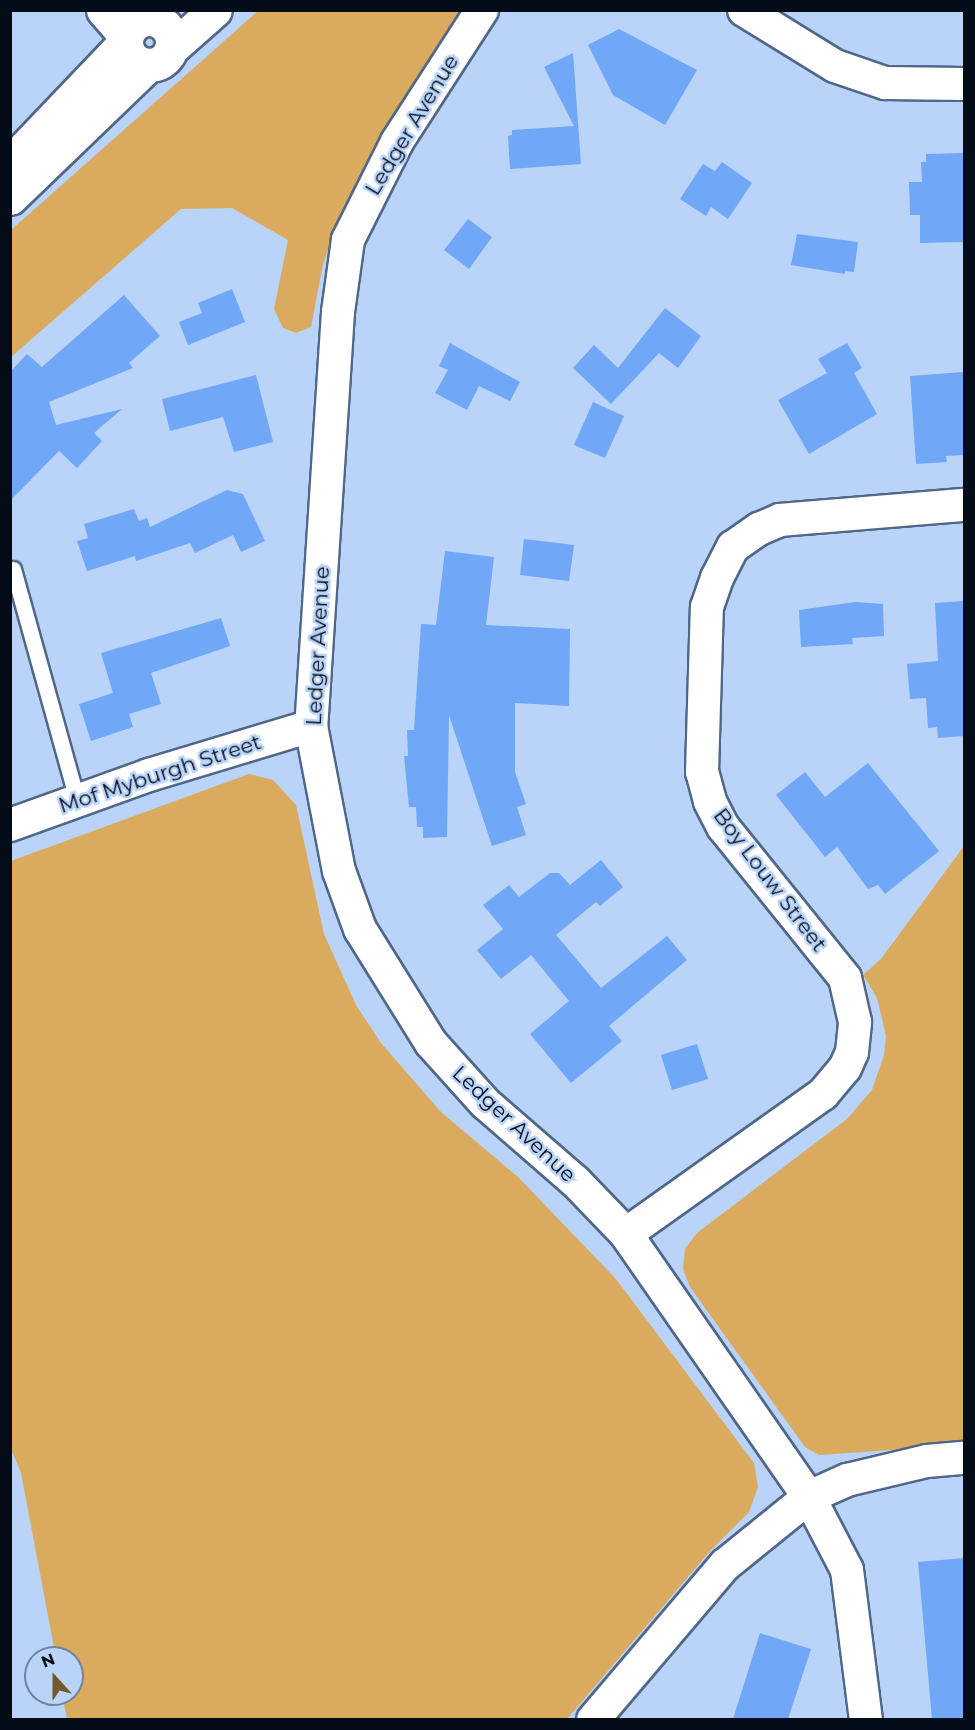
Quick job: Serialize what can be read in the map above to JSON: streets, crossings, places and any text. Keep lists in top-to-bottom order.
{
  "streets": {
    "street": ["Ledger Avenue", "Mof Myburgh Street", "Boy Louw Street"]
  },
  "crossings": [
    ["Ledger Avenue", "Mof Myburgh Street"],
    ["Ledger Avenue", "Boy Louw Street"]
  ],
  "north": "top"
}
